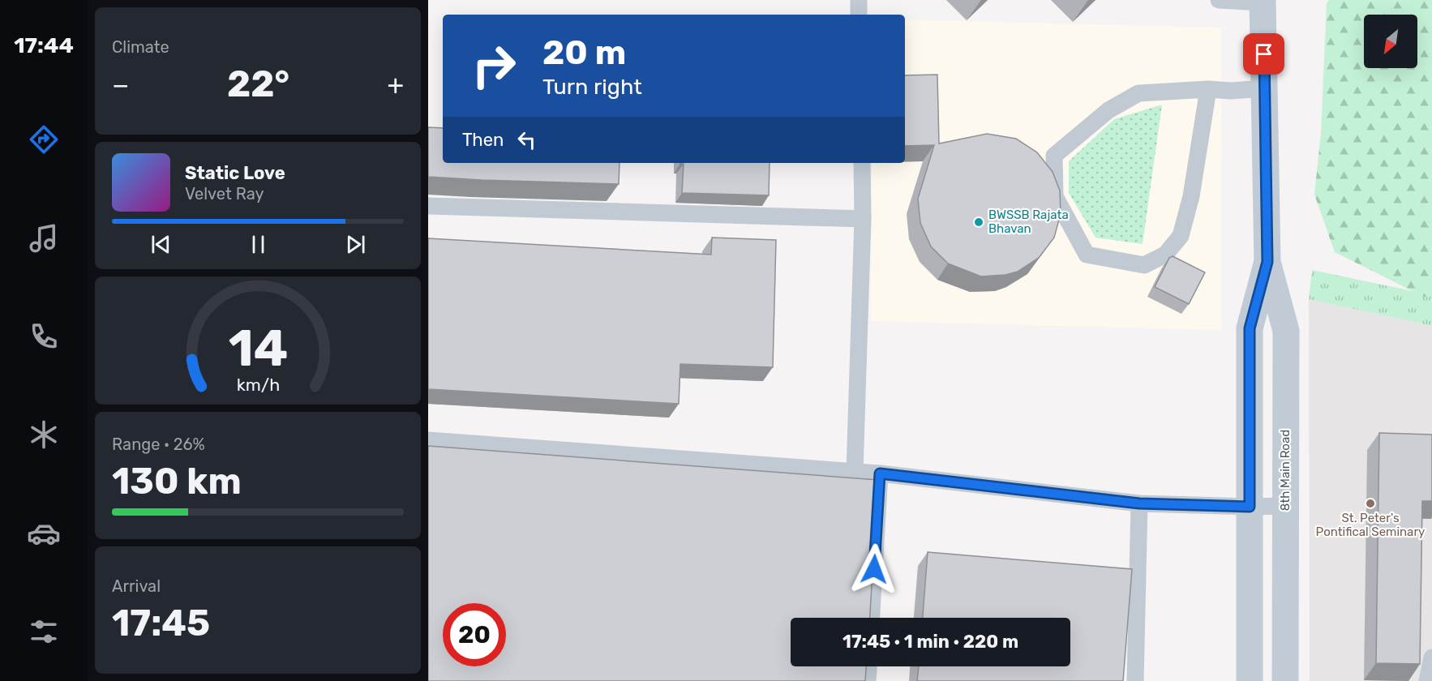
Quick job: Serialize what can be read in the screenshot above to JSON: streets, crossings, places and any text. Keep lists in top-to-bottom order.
{
  "streets": {
    "main road": ["8th Main Road"]
  },
  "places": ["BWSSB Rajata Bhavan", "St. Peter's Pontifical Seminary"],
  "north": "bottom left",
  "page": {
    "tabs": "17:44",
    "tile": [
      "Climate",
      ["Range · 26%", "130 km"],
      ["Arrival", "17:45"]
    ],
    "turn": ["20 m", "Turn right"],
    "heat": ["−", "22°", "+"],
    "then": "Then",
    "song": ["Static Love", "Velvet Ray"],
    "limit": "20",
    "trip": "17:45 · 1 min · 220 m",
    "gauge": ["14", "km/h"]
  }
}
